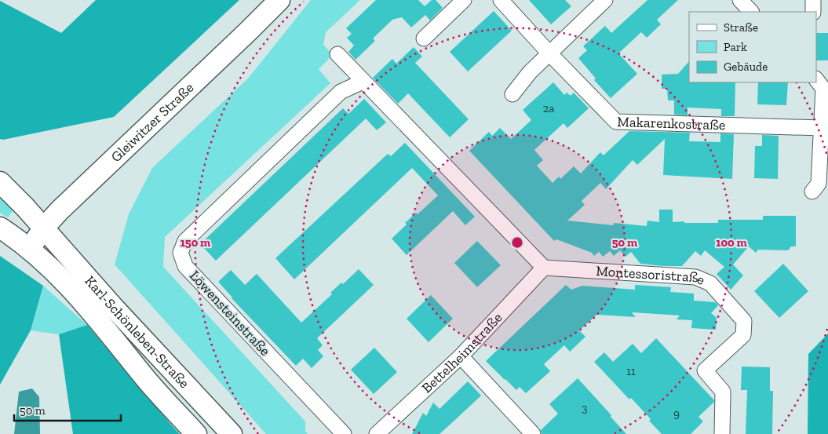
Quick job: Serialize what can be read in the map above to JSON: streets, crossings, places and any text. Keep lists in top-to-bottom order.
{
  "streets": {
    "main road": ["Gleiwitzer Straße", "Karl-Schönleben-Straße"],
    "street": [
      "Makarenkostraße",
      "Montessoristraße",
      "Löwensteinstraße",
      "Bettelheimstraße"
    ]
  },
  "crossings": [
    ["Gleiwitzer Straße", "Karl-Schönleben-Straße"],
    ["Montessoristraße", "Bettelheimstraße"]
  ],
  "house_numbers": [
    "2a",
    "11",
    "3",
    "9"
  ],
  "legend": ["Straße", "Park", "Gebäude"],
  "scale_bar": "50 m",
  "rings": ["50 m", "100 m", "150 m"]
}
